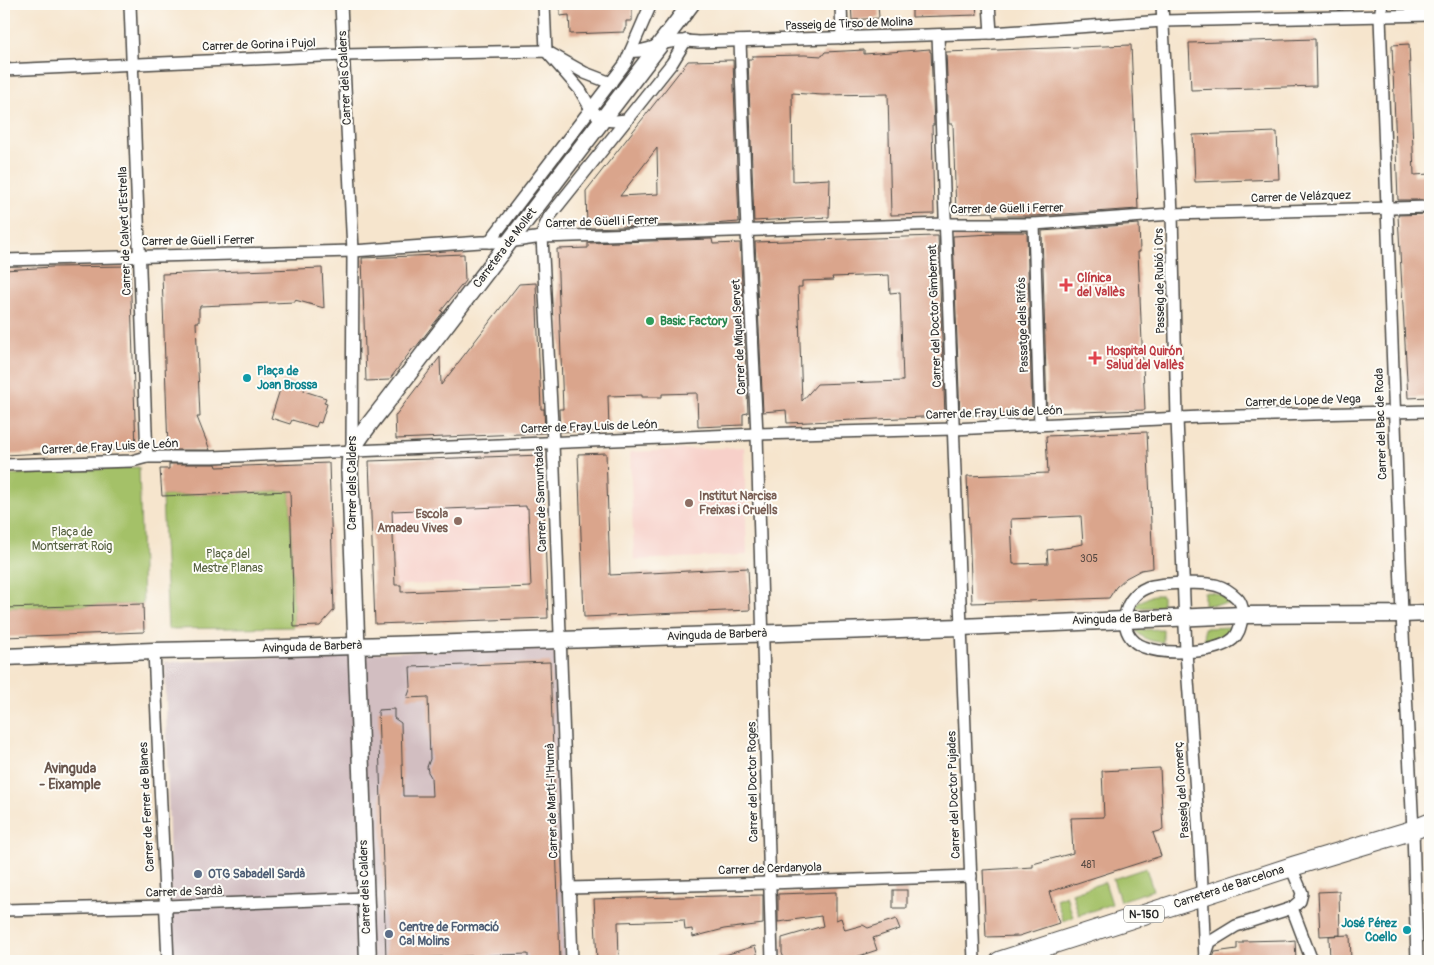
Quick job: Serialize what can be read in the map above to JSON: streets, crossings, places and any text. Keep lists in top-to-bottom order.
{
  "streets": {
    "main road": ["Carretera de Barcelona", "N-150"],
    "street": [
      "Passeig de Tirso de Molina",
      "Carrer de Gorina i Pujol",
      "Carrer dels Calders",
      "Carrer de Velázquez",
      "Carrer de Güell i Ferrer",
      "Carrer de Calvet d'Estrella",
      "Carretera de Mollet",
      "Passeig de Rubió i Ors",
      "Carrer del Doctor Gimbernat",
      "Passatge dels Rifós",
      "Carrer de Miquel Servet",
      "Carrer de Lope de Vega",
      "Carrer de Fray Luis de León",
      "Carrer del Bac de Roda",
      "Carrer de Samuntada",
      "Avinguda de Barberà",
      "Carrer del Doctor Roges",
      "Passeig del Comerç",
      "Carrer del Doctor Pujades",
      "Carrer de Martí-l'Humà",
      "Carrer de Ferrer de Blanes",
      "Carrer de Cerdanyola",
      "Carrer de Sardà"
    ]
  },
  "crossings": [
    ["Passeig de Tirso de Molina", "Carretera de Mollet"],
    ["Passeig de Tirso de Molina", "Passeig de Rubió i Ors"],
    ["Passeig de Tirso de Molina", "Carrer del Doctor Gimbernat"],
    ["Passeig de Tirso de Molina", "Carrer de Miquel Servet"],
    ["Passeig de Tirso de Molina", "Carrer del Bac de Roda"],
    ["Carrer de Gorina i Pujol", "Carrer dels Calders"],
    ["Carrer de Gorina i Pujol", "Carrer de Calvet d'Estrella"],
    ["Carrer dels Calders", "Carrer de Güell i Ferrer"],
    ["Carrer dels Calders", "Carretera de Mollet"],
    ["Carrer dels Calders", "Carrer de Fray Luis de León"],
    ["Carrer dels Calders", "Avinguda de Barberà"],
    ["Carrer dels Calders", "Carrer de Sardà"],
    ["Carrer de Velázquez", "Carrer de Güell i Ferrer"],
    ["Carrer de Velázquez", "Passeig de Rubió i Ors"],
    ["Carrer de Velázquez", "Carrer del Bac de Roda"],
    ["Carrer de Güell i Ferrer", "Carrer de Calvet d'Estrella"],
    ["Carrer de Güell i Ferrer", "Carretera de Mollet"],
    ["Carrer de Güell i Ferrer", "Passeig de Rubió i Ors"],
    ["Carrer de Güell i Ferrer", "Carrer del Doctor Gimbernat"],
    ["Carrer de Güell i Ferrer", "Passatge dels Rifós"],
    ["Carrer de Güell i Ferrer", "Carrer de Miquel Servet"],
    ["Carrer de Güell i Ferrer", "Carrer de Samuntada"],
    ["Carrer de Calvet d'Estrella", "Carrer de Fray Luis de León"],
    ["Carretera de Mollet", "Carrer de Fray Luis de León"],
    ["Carretera de Mollet", "Carrer de Samuntada"],
    ["Passeig de Rubió i Ors", "Carrer de Lope de Vega"],
    ["Passeig de Rubió i Ors", "Carrer de Fray Luis de León"],
    ["Passeig de Rubió i Ors", "Avinguda de Barberà"],
    ["Passeig de Rubió i Ors", "Passeig del Comerç"],
    ["Carrer del Doctor Gimbernat", "Carrer de Fray Luis de León"],
    ["Carrer del Doctor Gimbernat", "Avinguda de Barberà"],
    ["Carrer del Doctor Gimbernat", "Carrer del Doctor Pujades"],
    ["Passatge dels Rifós", "Carrer de Fray Luis de León"],
    ["Carrer de Miquel Servet", "Carrer de Fray Luis de León"],
    ["Carrer de Miquel Servet", "Avinguda de Barberà"],
    ["Carrer de Miquel Servet", "Carrer del Doctor Roges"],
    ["Carrer de Lope de Vega", "Carrer de Fray Luis de León"],
    ["Carrer de Lope de Vega", "Carrer del Bac de Roda"],
    ["Carrer de Fray Luis de León", "Carrer de Samuntada"],
    ["Carrer del Bac de Roda", "Avinguda de Barberà"],
    ["Carrer del Bac de Roda", "Carretera de Barcelona"],
    ["Carrer de Samuntada", "Avinguda de Barberà"],
    ["Carrer de Samuntada", "Carrer de Martí-l'Humà"],
    ["Avinguda de Barberà", "Carrer del Doctor Roges"],
    ["Avinguda de Barberà", "Passeig del Comerç"],
    ["Avinguda de Barberà", "Carrer del Doctor Pujades"],
    ["Avinguda de Barberà", "Carrer de Martí-l'Humà"],
    ["Avinguda de Barberà", "Carrer de Ferrer de Blanes"],
    ["Carrer del Doctor Roges", "Carrer de Cerdanyola"],
    ["Passeig del Comerç", "Carretera de Barcelona"],
    ["Carrer del Doctor Pujades", "Carrer de Cerdanyola"],
    ["Carrer de Martí-l'Humà", "Carrer de Cerdanyola"],
    ["Carrer de Ferrer de Blanes", "Carrer de Sardà"]
  ],
  "districts": ["Avinguda - Eixample"],
  "parks": ["Plaça de Montserrat Roig", "Plaça del Mestre Planas"],
  "places": {
    "health": ["Clínica del Vallès", "Hospital Quirón Salud del Vallès"],
    "other": [
      "Basic Factory",
      "Plaça de Joan Brossa",
      "Institut Narcisa Freixas i Cruells",
      "Escola Amadeu Vives",
      "OTG Sabadell Sardà",
      "José Pérez Coello",
      "Centre de Formació Cal Molins"
    ]
  },
  "house_numbers": ["305", "481"]
}
